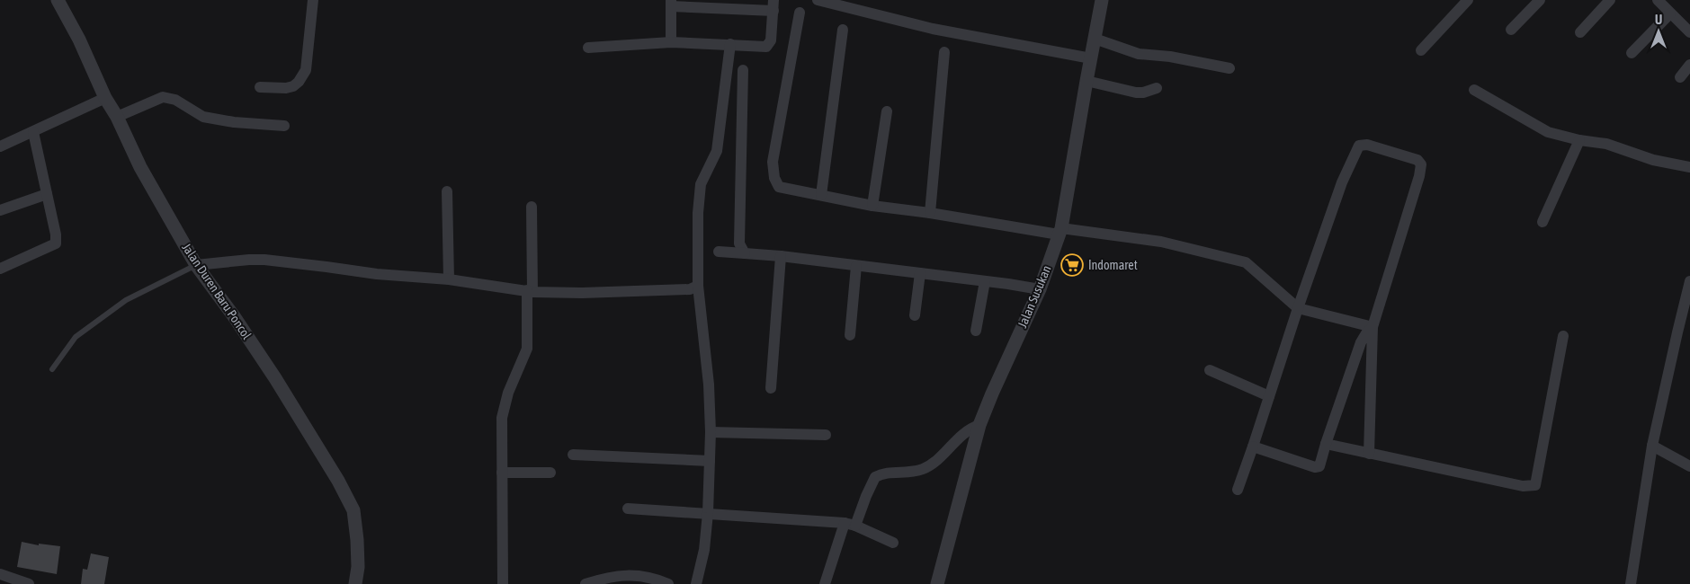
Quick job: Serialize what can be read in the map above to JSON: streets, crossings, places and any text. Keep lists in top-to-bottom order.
{
  "streets": {
    "street": ["Jalan Duren Baru Poncol", "Jalan Susukan"]
  },
  "places": {
    "supermarket": ["Indomaret"]
  },
  "north": "top"
}
